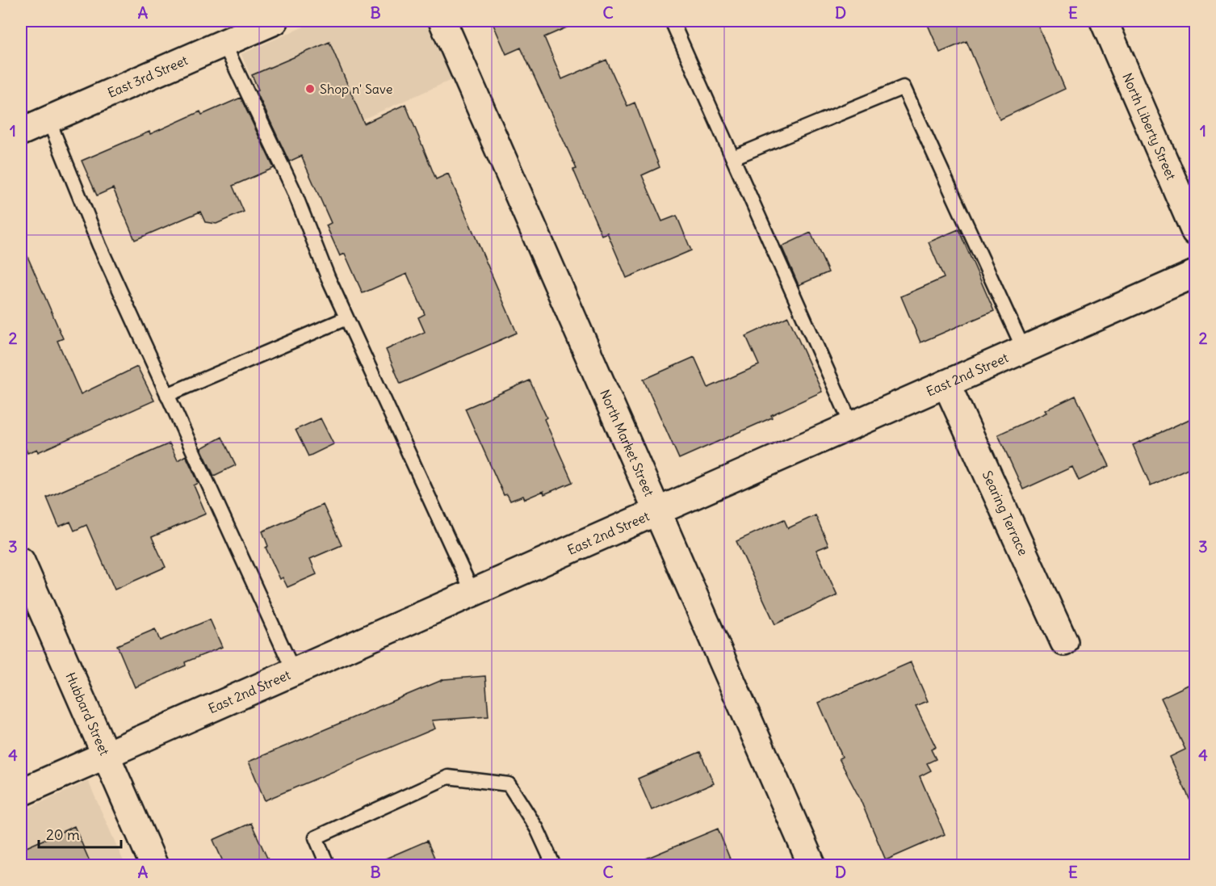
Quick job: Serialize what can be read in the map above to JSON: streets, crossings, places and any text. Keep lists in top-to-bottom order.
{
  "streets": {
    "street": [
      "East 3rd Street",
      "North Liberty Street",
      "East 2nd Street",
      "North Market Street",
      "Searing Terrace",
      "Hubbard Street"
    ]
  },
  "crossings": [
    ["East 2nd Street", "North Market Street"],
    ["East 2nd Street", "Searing Terrace"],
    ["East 2nd Street", "Hubbard Street"]
  ],
  "places": ["Shop n' Save"],
  "scale_bar": "20 m",
  "grid": {
    "columns": [
      "A",
      "B",
      "C",
      "D",
      "E"
    ],
    "rows": [
      "1",
      "2",
      "3",
      "4"
    ]
  }
}
